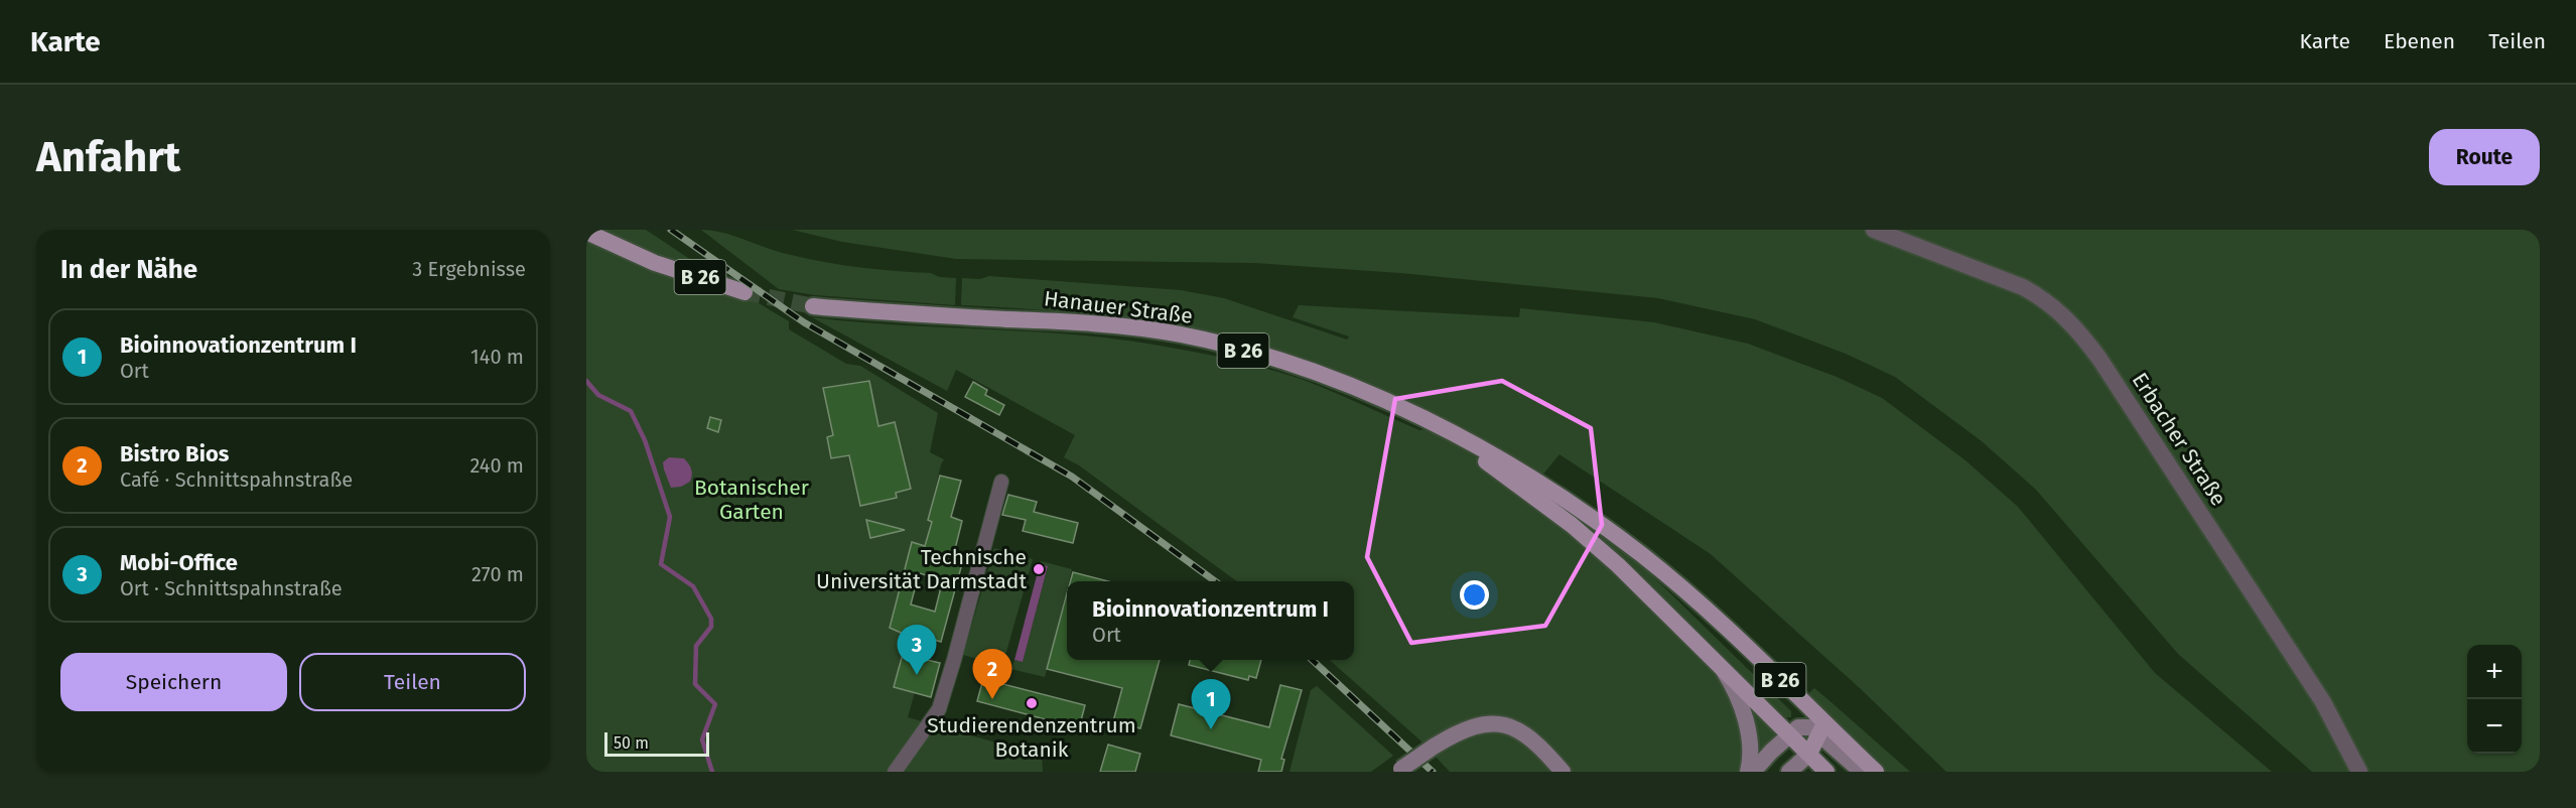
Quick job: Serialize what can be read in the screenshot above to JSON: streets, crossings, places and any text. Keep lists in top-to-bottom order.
{
  "streets": {
    "main road": ["B 26", "Hanauer Straße"],
    "street": ["Erbacher Straße"]
  },
  "crossings": [
    ["B 26", "Hanauer Straße"]
  ],
  "parks": ["Botanischer Garten"],
  "places": ["Technische Universität Darmstadt", "Studierendenzentrum Botanik"],
  "scale_bar": "50 m",
  "page": {
    "header": "Karte",
    "nav": ["Karte", "Ebenen", "Teilen"],
    "buttons": [
      "Route",
      ["Speichern", "Teilen"]
    ],
    "title": "Anfahrt",
    "heading": ["In der Nähe", "3 Ergebnisse"],
    "list": [
      {
        "mark": "1",
        "name": "Bioinnovationzentrum I",
        "note": "Ort",
        "value": "140 m"
      },
      {
        "mark": "2",
        "name": "Bistro Bios",
        "note": "Café · Schnittspahnstraße",
        "value": "240 m"
      },
      {
        "mark": "3",
        "name": "Mobi-Office",
        "note": "Ort · Schnittspahnstraße",
        "value": "270 m"
      }
    ],
    "popup": ["Bioinnovationzentrum I", "Ort"],
    "pins": ["3", "2", "1"],
    "map_buttons": ["+", "−"],
    "scale": "50 m"
  }
}
